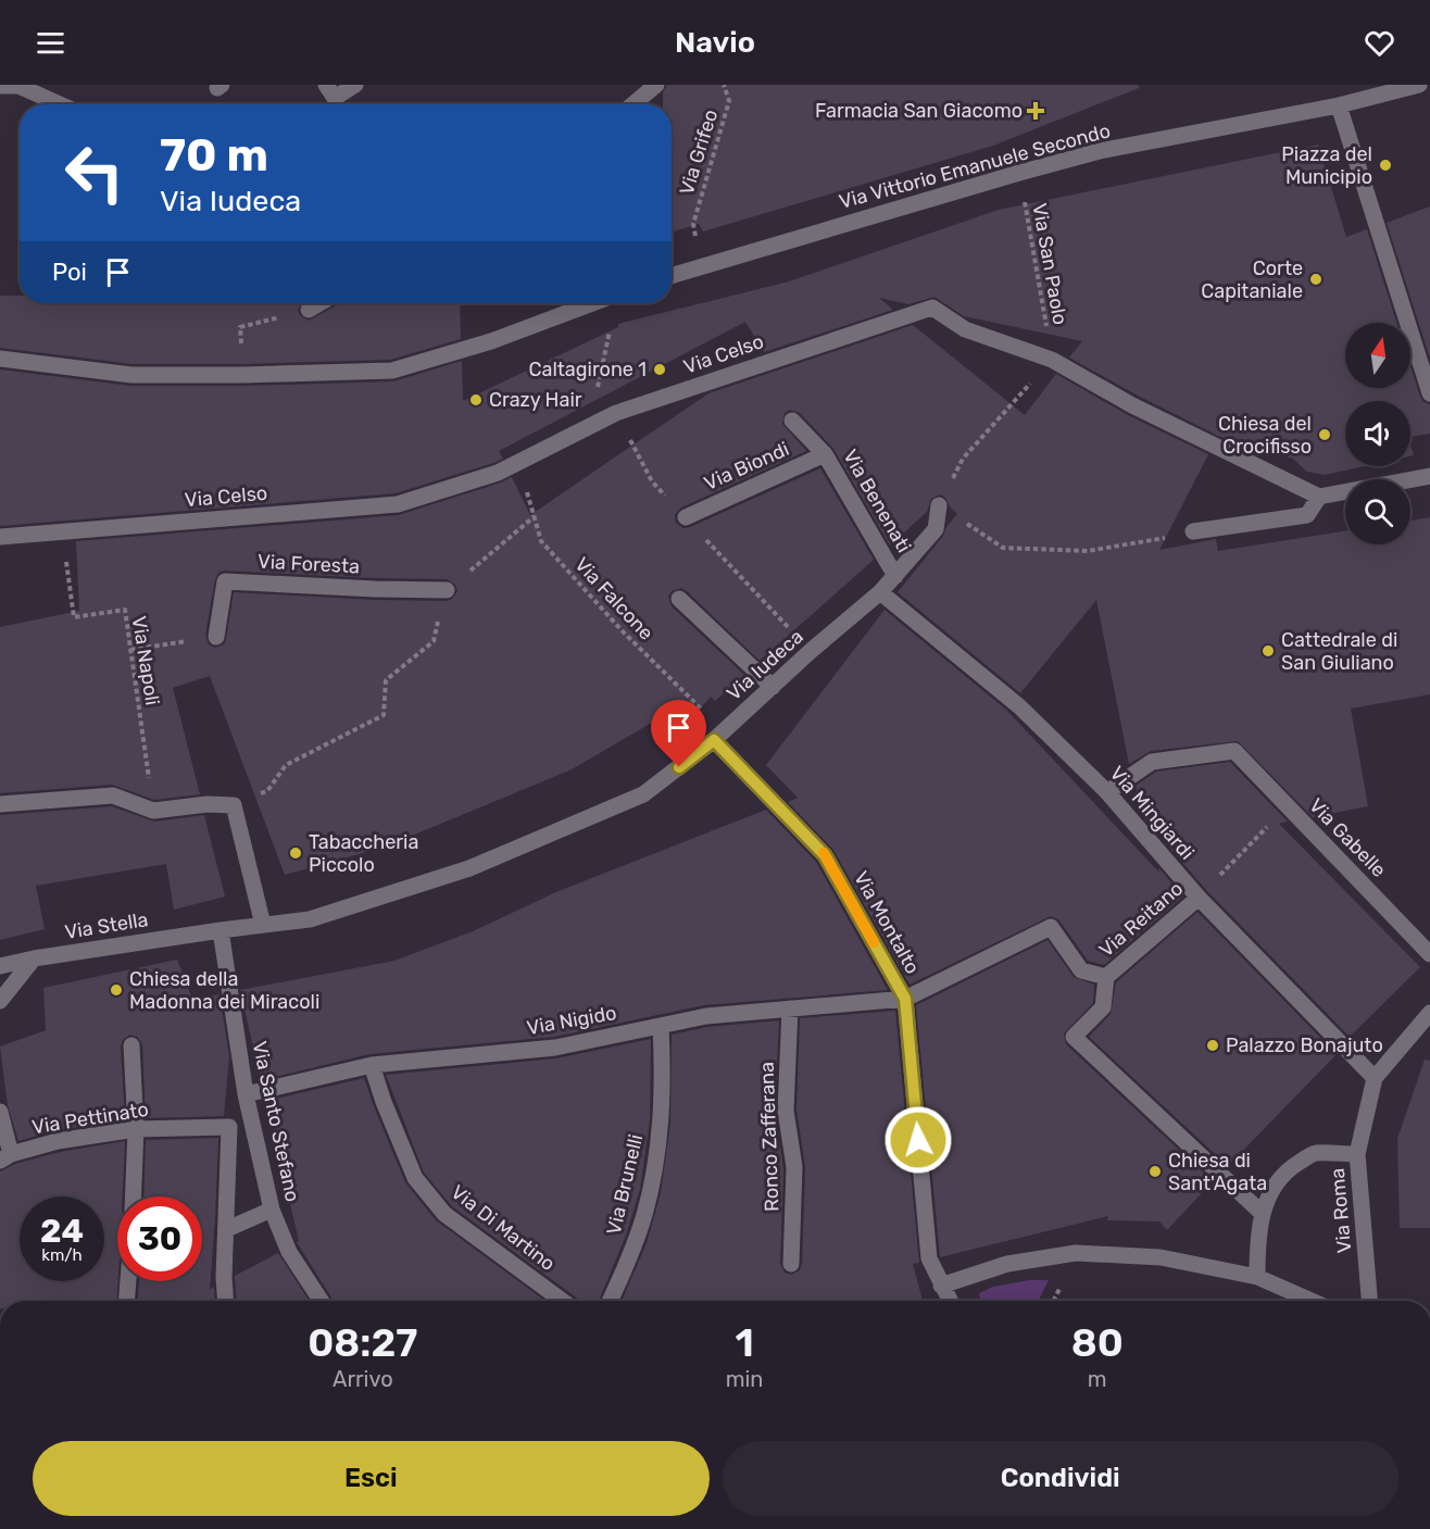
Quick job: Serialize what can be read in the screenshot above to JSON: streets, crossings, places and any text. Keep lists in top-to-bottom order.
{
  "streets": {
    "street": [
      "Via Vittorio Emanuele Secondo",
      "Via Celso",
      "Via Biondi",
      "Via Benenati",
      "Via Foresta",
      "Via Iudeca",
      "Via Mingiardi",
      "Via Gabelle",
      "Via Reitano",
      "Via Montalto",
      "Via Stella",
      "Via Nigido",
      "Via Pettinato",
      "Via Santo Stefano",
      "Ronco Zafferana",
      "Via Brunelli",
      "Via Roma",
      "Via Di Martino"
    ],
    "path": [
      "Via Grifeo",
      "Via San Paolo",
      "Via Falcone",
      "Via Napoli"
    ]
  },
  "crossings": [
    ["Via Grifeo", "Via Vittorio Emanuele Secondo"],
    ["Via Vittorio Emanuele Secondo", "Via San Paolo"],
    ["Via San Paolo", "Via Celso"],
    ["Via Celso", "Via Falcone"],
    ["Via Celso", "Via Napoli"],
    ["Via Biondi", "Via Benenati"],
    ["Via Benenati", "Via Iudeca"],
    ["Via Falcone", "Via Iudeca"],
    ["Via Falcone", "Via Montalto"],
    ["Via Iudeca", "Via Mingiardi"],
    ["Via Iudeca", "Via Montalto"],
    ["Via Iudeca", "Via Stella"],
    ["Via Iudeca", "Via Santo Stefano"],
    ["Via Mingiardi", "Via Gabelle"],
    ["Via Mingiardi", "Via Reitano"],
    ["Via Mingiardi", "Via Roma"],
    ["Via Gabelle", "Via Reitano"],
    ["Via Reitano", "Via Montalto"],
    ["Via Reitano", "Via Nigido"],
    ["Via Montalto", "Via Nigido"],
    ["Via Stella", "Via Santo Stefano"],
    ["Via Nigido", "Via Santo Stefano"],
    ["Via Nigido", "Ronco Zafferana"],
    ["Via Nigido", "Via Brunelli"],
    ["Via Nigido", "Via Di Martino"]
  ],
  "places": {
    "health": ["Farmacia San Giacomo"],
    "other": [
      "Piazza del Municipio",
      "Corte Capitaniale",
      "Caltagirone 1",
      "Crazy Hair",
      "Chiesa del Crocifisso",
      "Cattedrale di San Giuliano",
      "Tabaccheria Piccolo",
      "Chiesa della Madonna dei Miracoli",
      "Palazzo Bonajuto",
      "Chiesa di Sant'Agata"
    ]
  },
  "north": "top",
  "page": {
    "header": "Navio",
    "turn": ["70 m", "Via Iudeca"],
    "then": "Poi",
    "speed": "24 km/h",
    "limit": "30",
    "eta": [
      "08:27",
      "Arrivo",
      "1",
      "min",
      "80",
      "m"
    ],
    "buttons": ["Esci", "Condividi"]
  }
}
